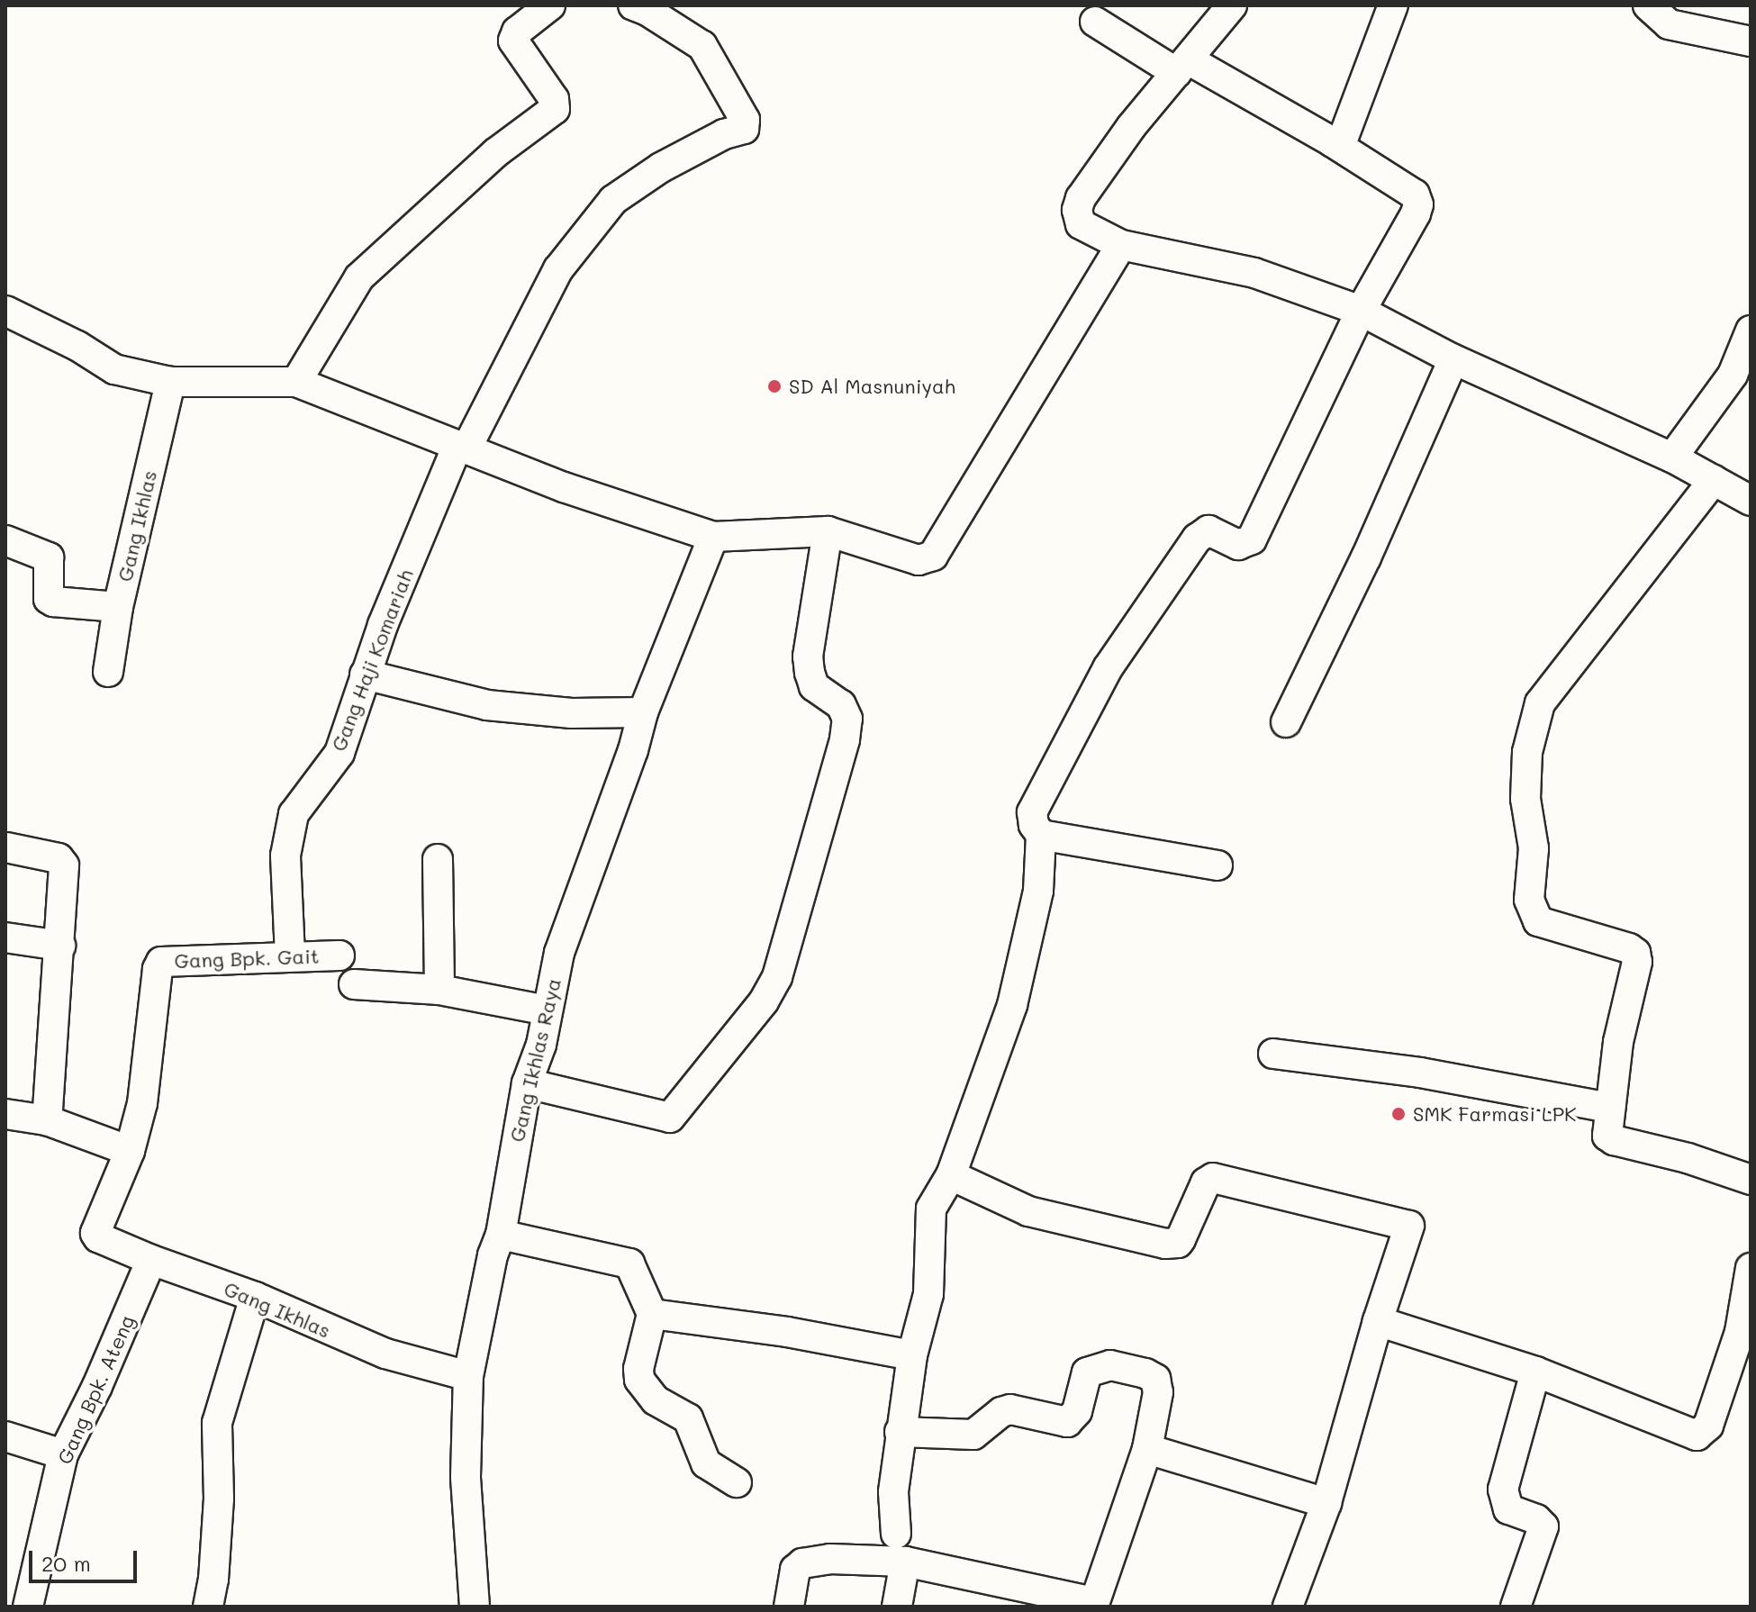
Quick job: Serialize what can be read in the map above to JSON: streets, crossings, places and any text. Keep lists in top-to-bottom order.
{
  "streets": {
    "street": [
      "Gang Ikhlas",
      "Gang Haji Komariah",
      "Gang Bpk. Gait",
      "Gang Ikhlas Raya",
      "Gang Bpk. Ateng"
    ]
  },
  "crossings": [
    ["Gang Ikhlas", "Gang Bpk. Gait"],
    ["Gang Ikhlas", "Gang Ikhlas Raya"],
    ["Gang Ikhlas", "Gang Bpk. Ateng"],
    ["Gang Haji Komariah", "Gang Bpk. Gait"]
  ],
  "places": ["SD Al Masnuniyah", "SMK Farmasi LPK"],
  "scale_bar": "20 m"
}
